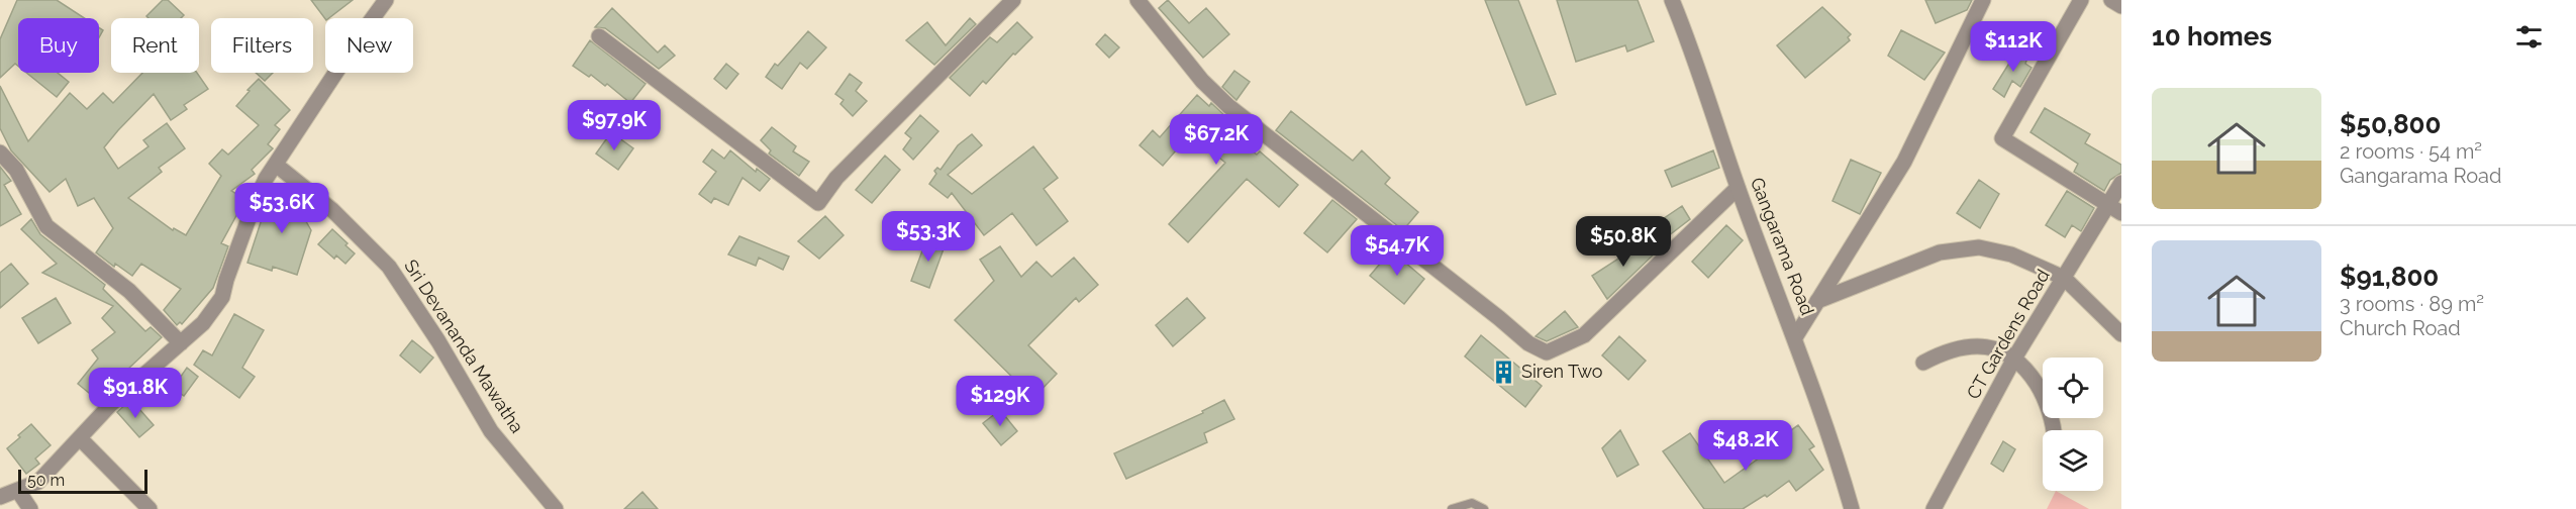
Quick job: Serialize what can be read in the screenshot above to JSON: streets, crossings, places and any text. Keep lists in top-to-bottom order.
{
  "streets": {
    "street": ["Gangarama Road", "CT Gardens Road", "Sri Devananda Mawatha"]
  },
  "places": {
    "building": ["Siren Two"]
  },
  "scale_bar": "50 m",
  "page": {
    "heading": "10 homes",
    "chip": [
      "Buy",
      "Rent",
      "Filters",
      "New"
    ],
    "price": [
      "$112K",
      "$97.9K",
      "$67.2K",
      "$53.6K",
      "$53.3K",
      "$50.8K",
      "$54.7K",
      "$91.8K",
      "$129K",
      "$48.2K"
    ],
    "list": [
      {
        "name": "$50,800",
        "note": "2 rooms · 54 m² · Gangarama Road"
      },
      {
        "name": "$91,800",
        "note": "3 rooms · 89 m² · Church Road"
      }
    ],
    "scale": "50 m"
  }
}
